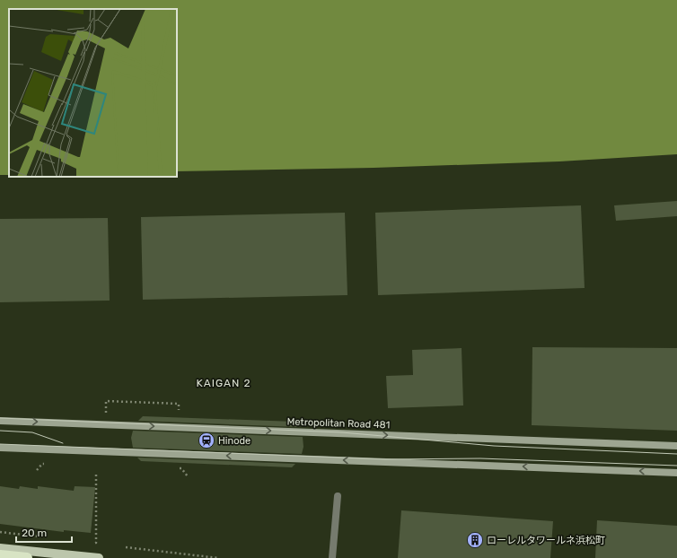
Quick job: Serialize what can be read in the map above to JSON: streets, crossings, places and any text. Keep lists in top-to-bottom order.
{
  "streets": {
    "main road": ["Metropolitan Road 481"]
  },
  "districts": ["KAIGAN 2"],
  "places": {
    "station": ["Hinode"],
    "building": ["ローレルタワールネ浜松町"]
  },
  "scale_bar": "20 m"
}
